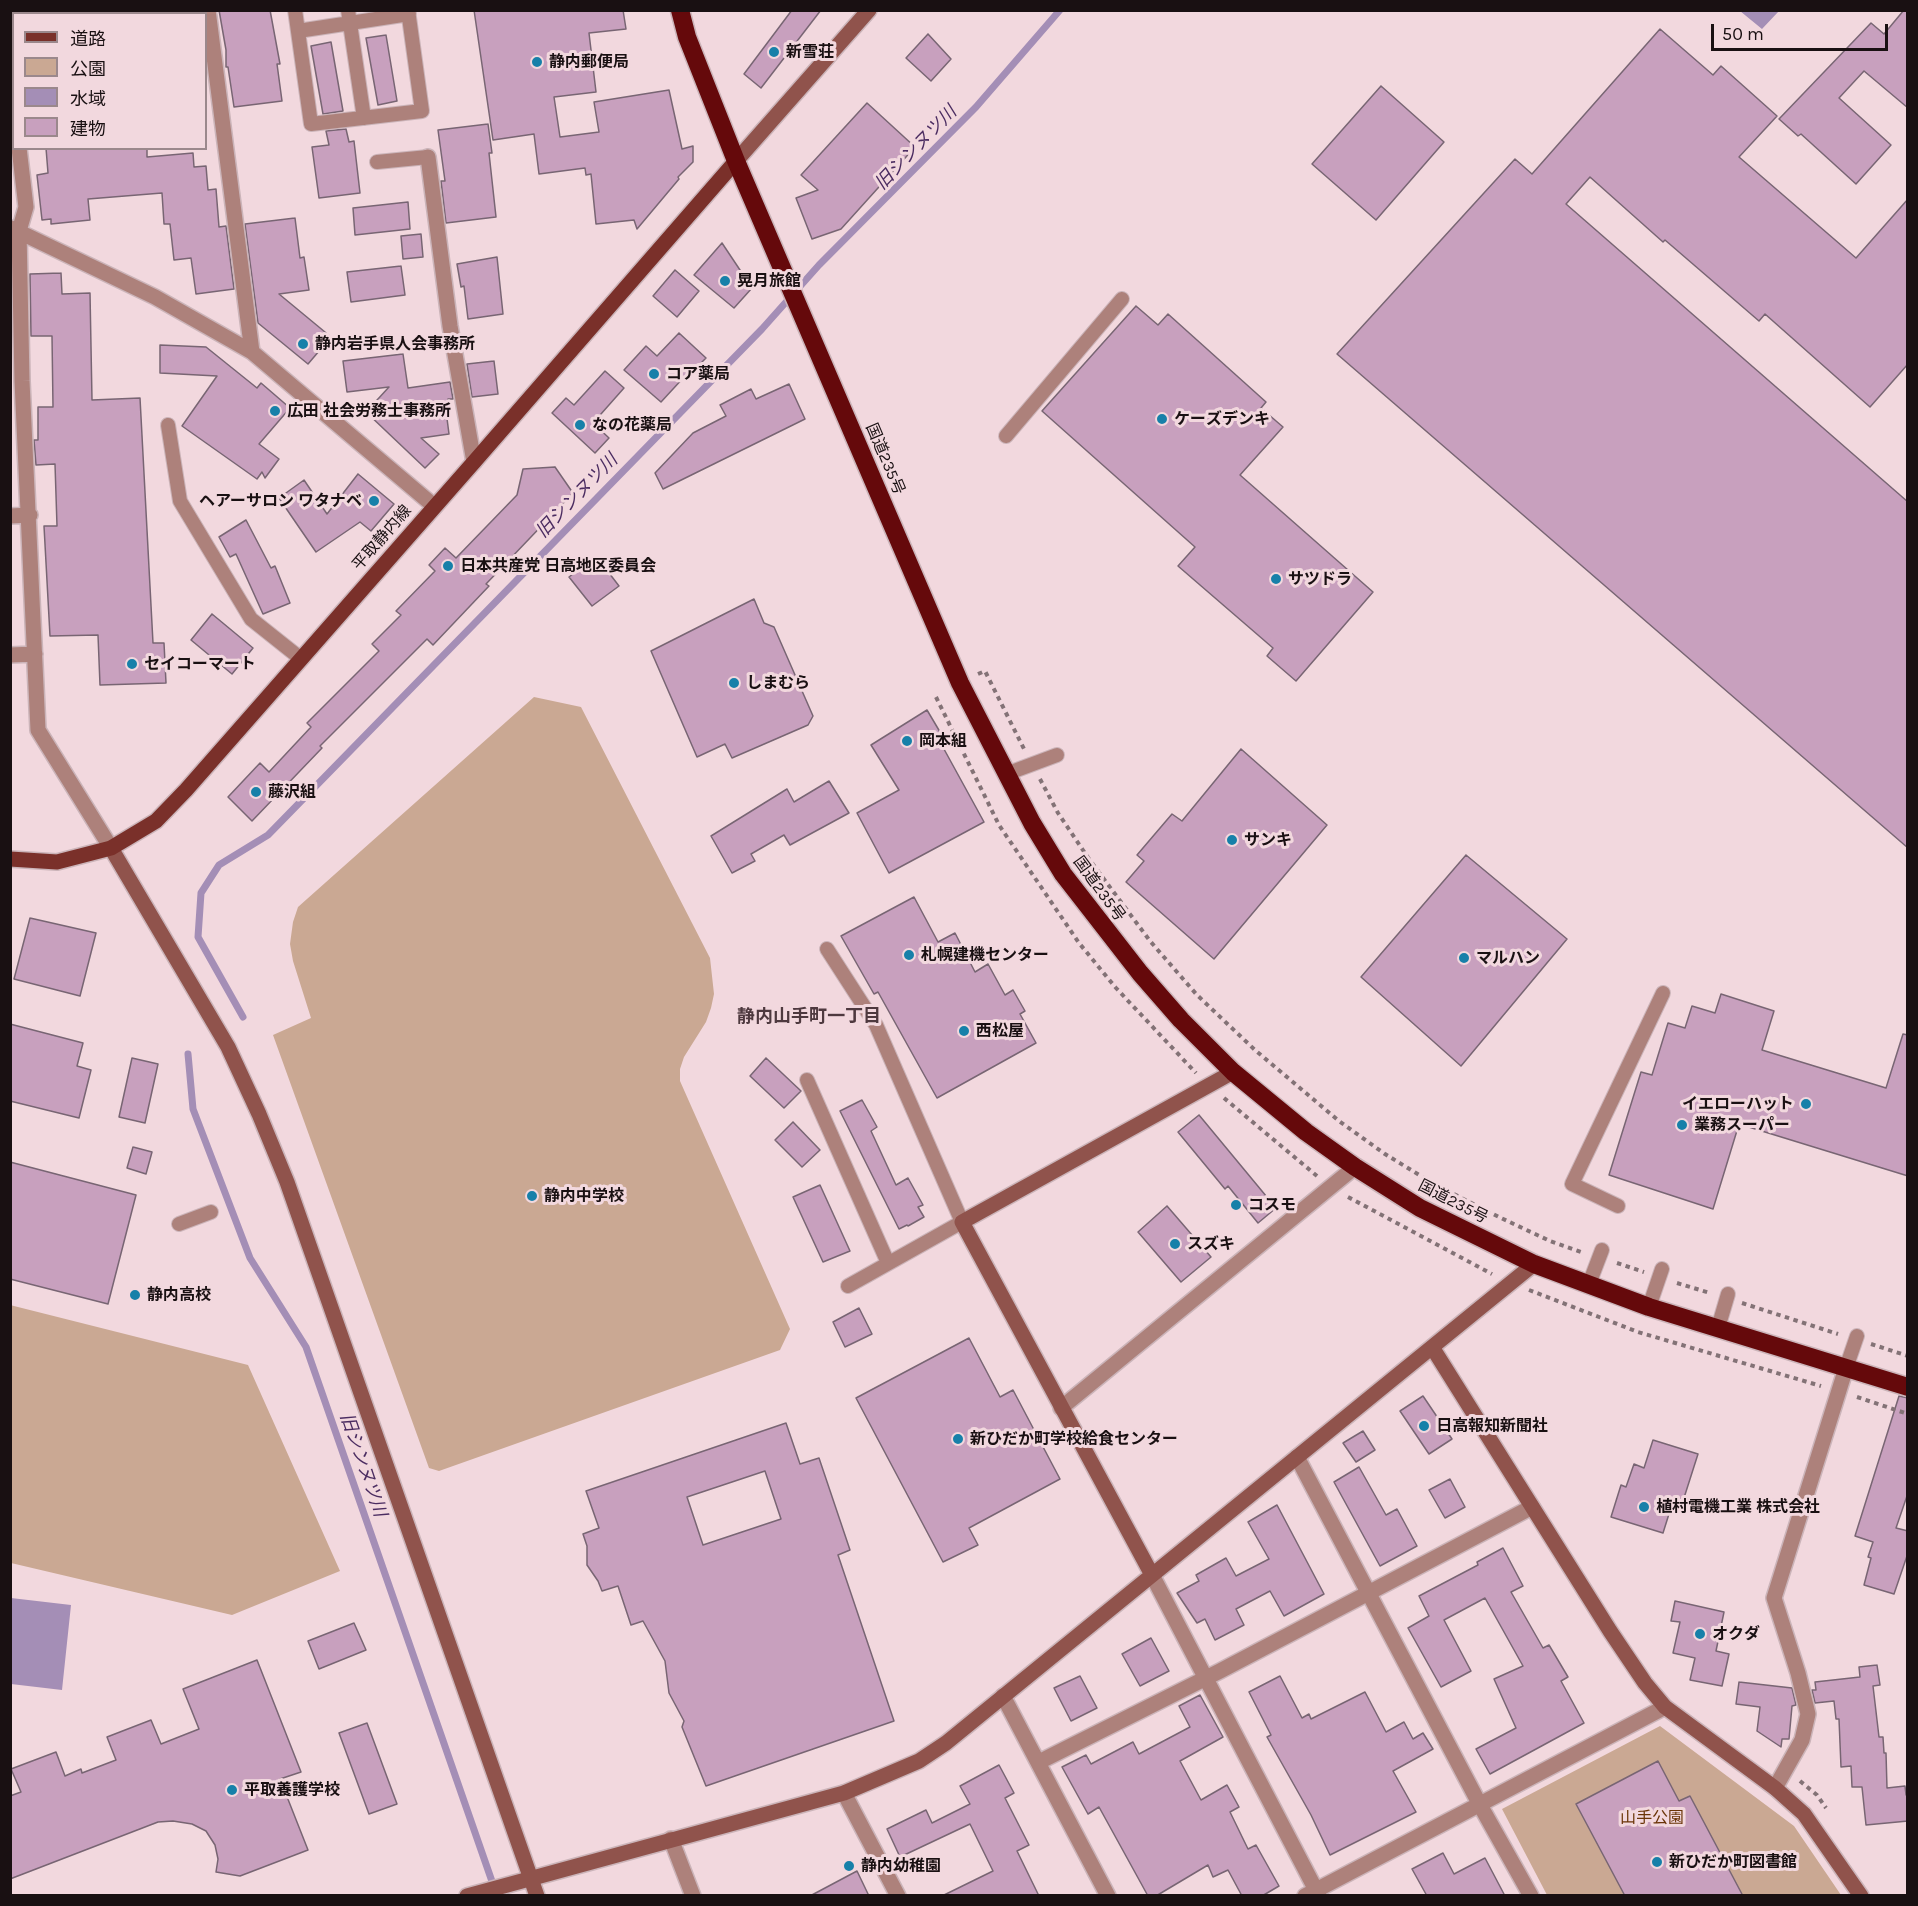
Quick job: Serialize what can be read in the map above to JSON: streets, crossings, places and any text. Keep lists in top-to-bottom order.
{
  "streets": {
    "highway": ["国道235号"],
    "main road": ["平取静内線"]
  },
  "crossings": [
    ["国道235号", "平取静内線"]
  ],
  "districts": ["静内山手町一丁目"],
  "water": ["旧シンヌツ川"],
  "parks": ["山手公園"],
  "places": [
    "新雪荘",
    "静内郵便局",
    "晃月旅館",
    "静内岩手県人会事務所",
    "コア薬局",
    "広田 社会労務士事務所",
    "ケーズデンキ",
    "なの花薬局",
    "ヘアーサロン ワタナベ",
    "日本共産党 日高地区委員会",
    "サツドラ",
    "セイコーマート",
    "しまむら",
    "岡本組",
    "藤沢組",
    "サンキ",
    "札幌建機センター",
    "マルハン",
    "西松屋",
    "イエローハット",
    "業務スーパー",
    "静内中学校",
    "コスモ",
    "スズキ",
    "静内高校",
    "日高報知新聞社",
    "新ひだか町学校給食センター",
    "植村電機工業 株式会社",
    "オクダ",
    "平取養護学校",
    "新ひだか町図書館",
    "静内幼稚園"
  ],
  "legend": [
    "道路",
    "公園",
    "水域",
    "建物"
  ],
  "scale_bar": "50 m"
}
